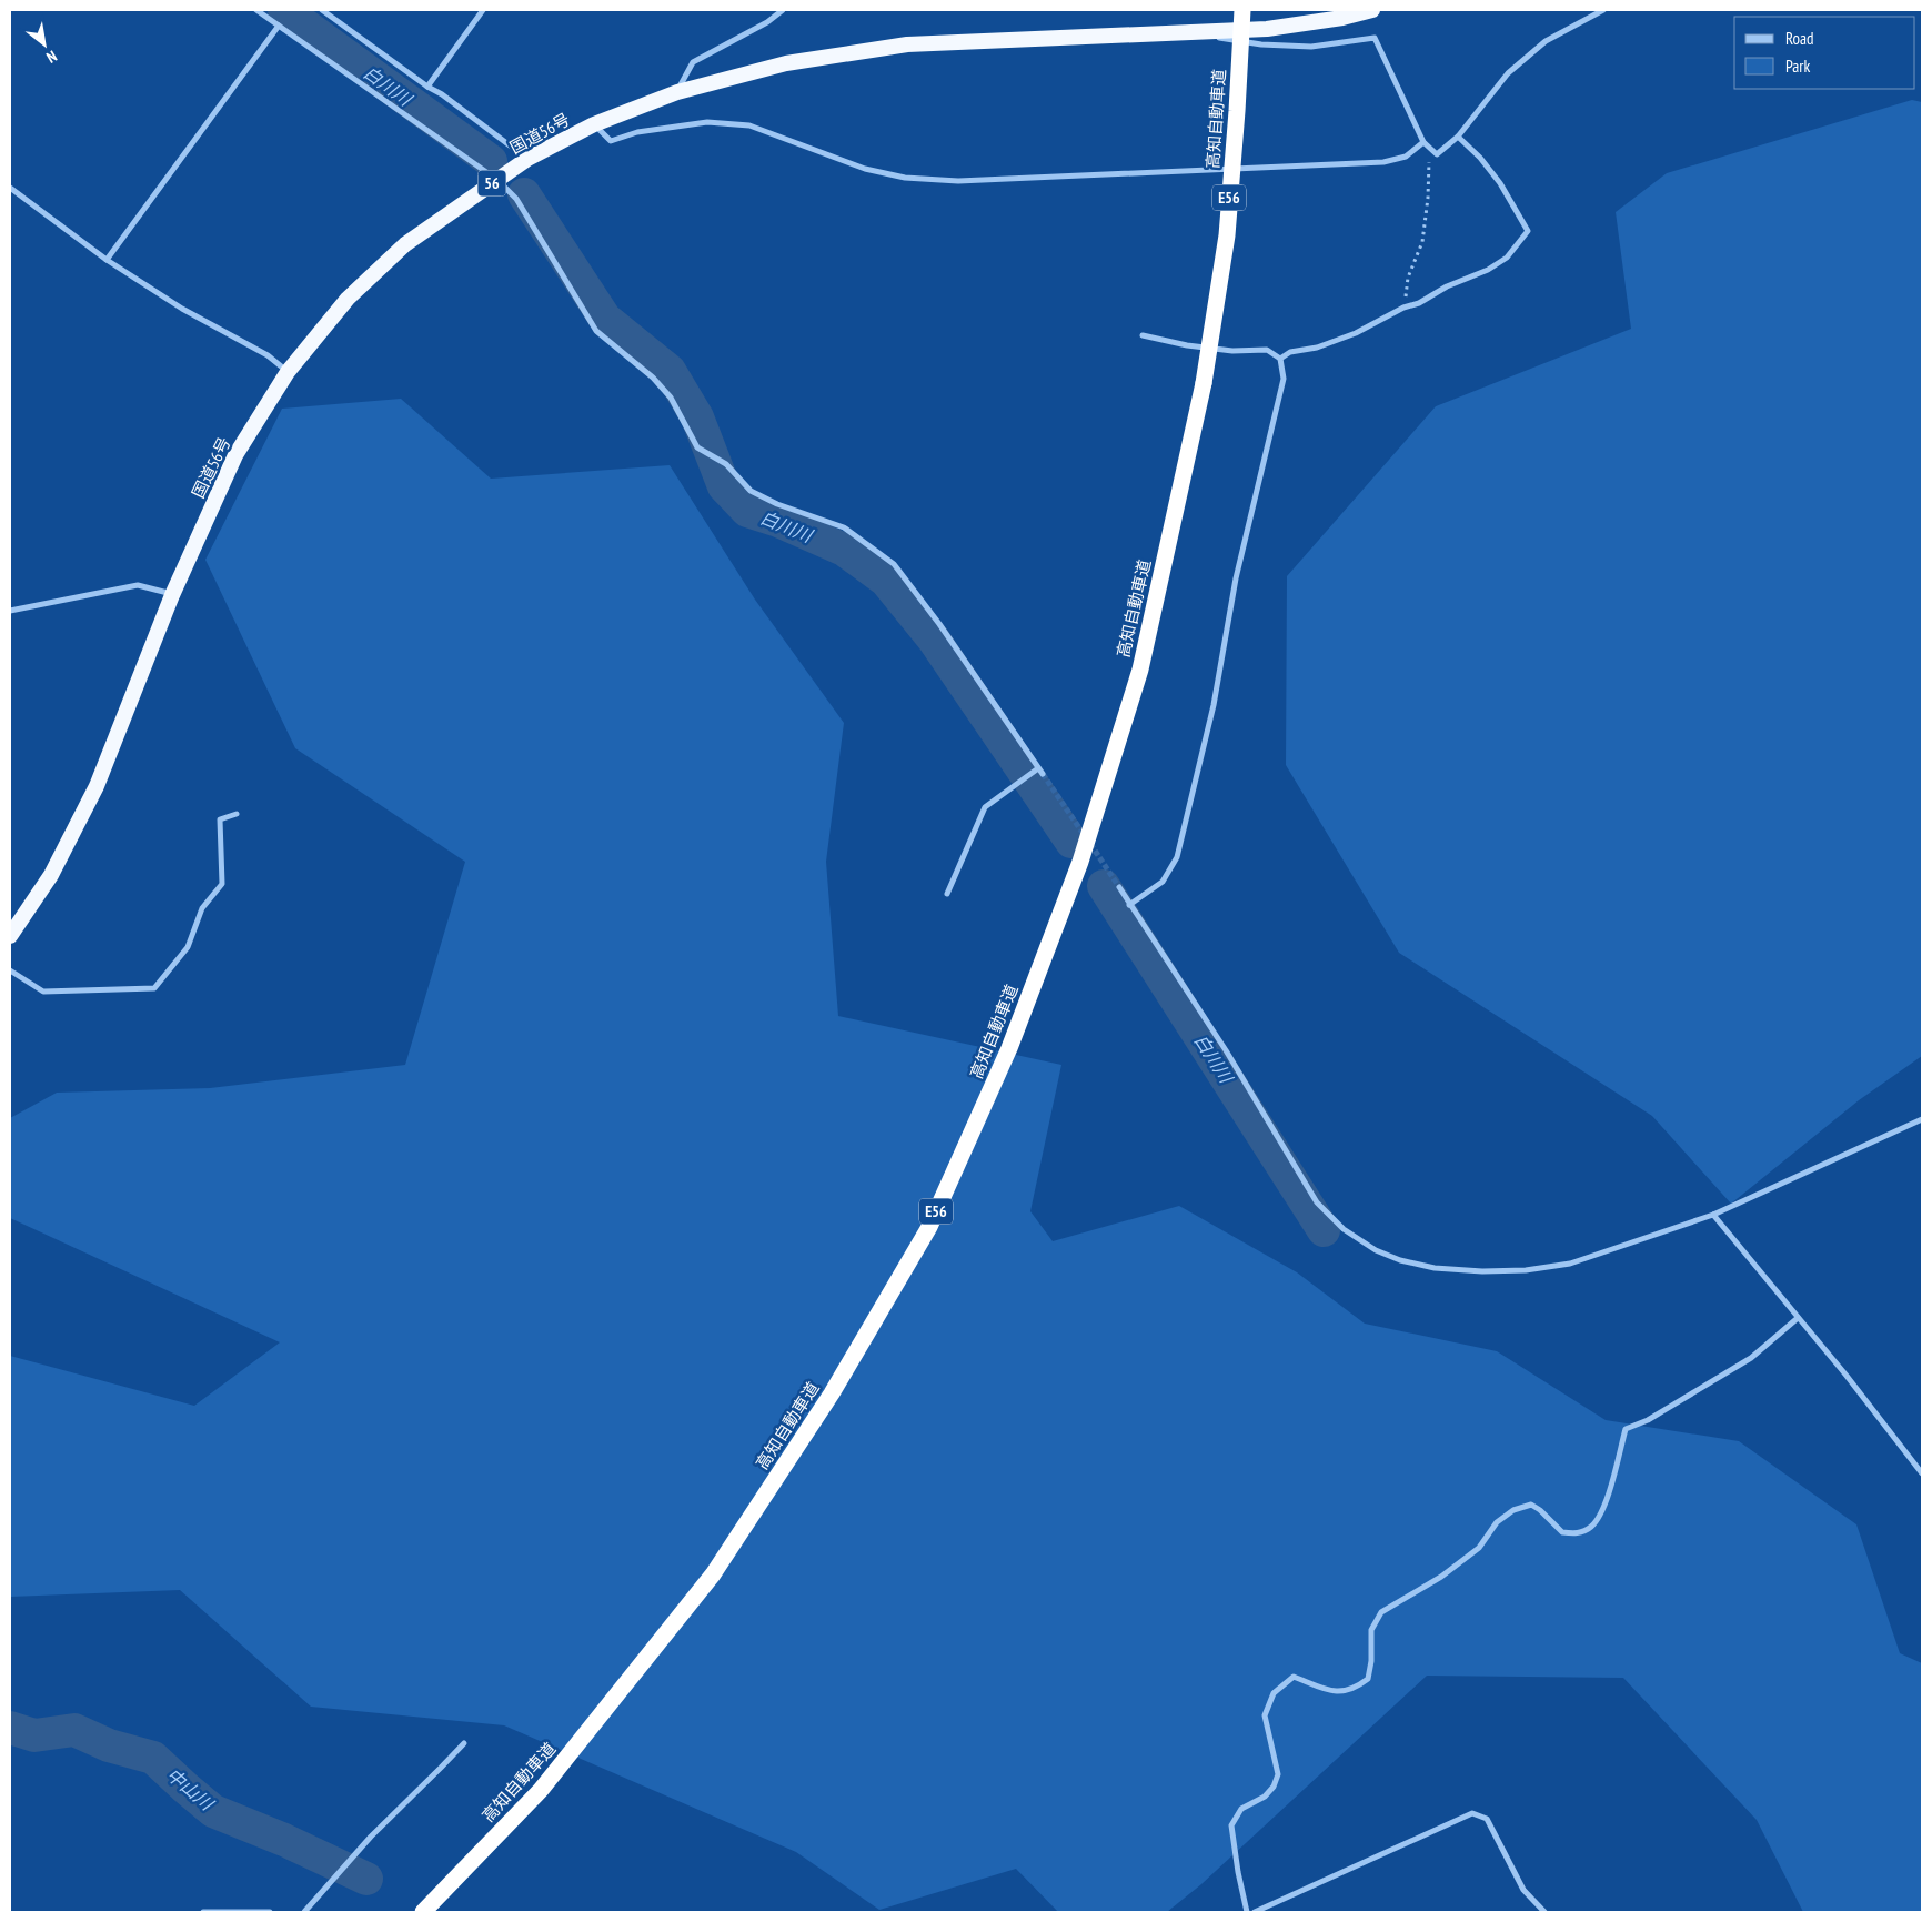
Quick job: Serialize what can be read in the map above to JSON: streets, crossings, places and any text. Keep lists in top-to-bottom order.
{
  "streets": {
    "highway": [
      "高知自動車道",
      "国道56号",
      "56",
      "E56"
    ]
  },
  "water": ["白川川", "中山川"],
  "legend": ["Road", "Park"],
  "north": "bottom right"
}
